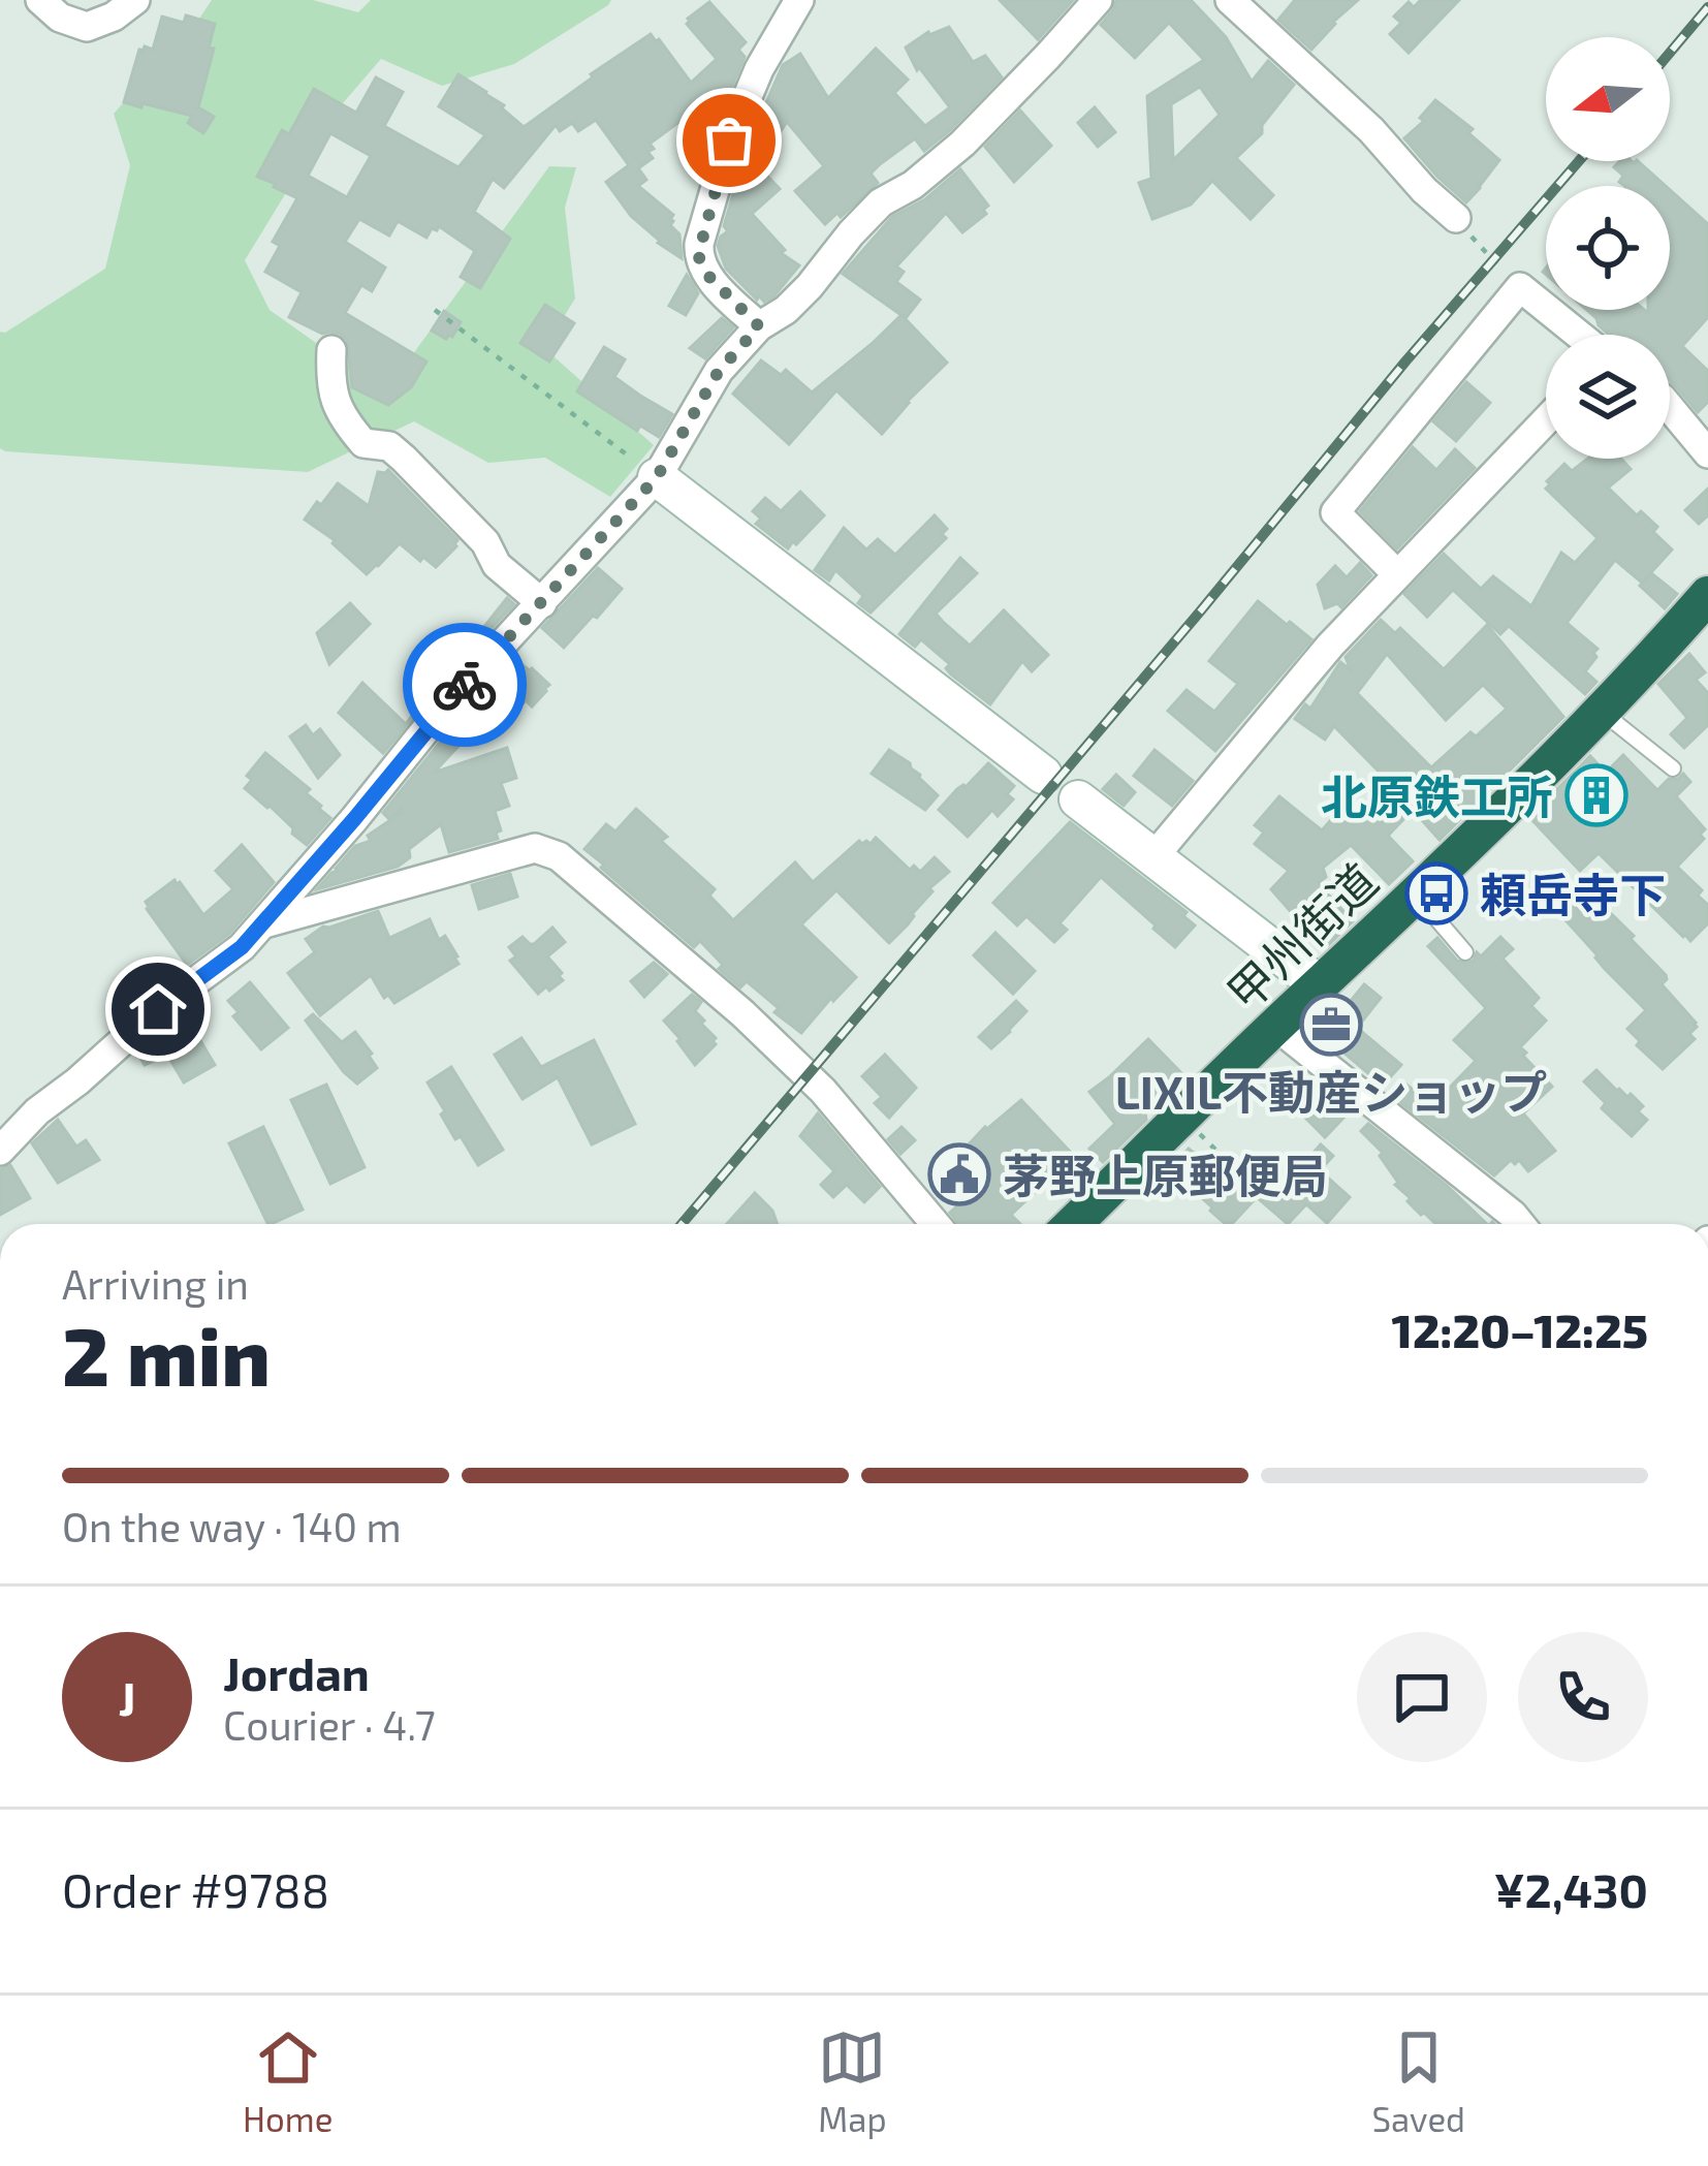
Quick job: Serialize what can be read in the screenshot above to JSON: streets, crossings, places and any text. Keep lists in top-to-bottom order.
{
  "streets": {
    "highway": ["甲州街道"]
  },
  "places": {
    "building": ["北原鉄工所"],
    "bus stop": ["頼岳寺下"],
    "office": ["LIXIL不動産ショップ"],
    "public building": ["茅野上原郵便局"]
  },
  "north": "left",
  "page": {
    "heading": ["2 min", "Arriving in", "12:20–12:25"],
    "panel": [
      "Jordan",
      "Courier · 4.7",
      "Order #9788",
      "¥2,430"
    ],
    "bar": "On the way · 140 m",
    "round": "J",
    "tabs": ["Home", "Map", "Saved"]
  }
}
